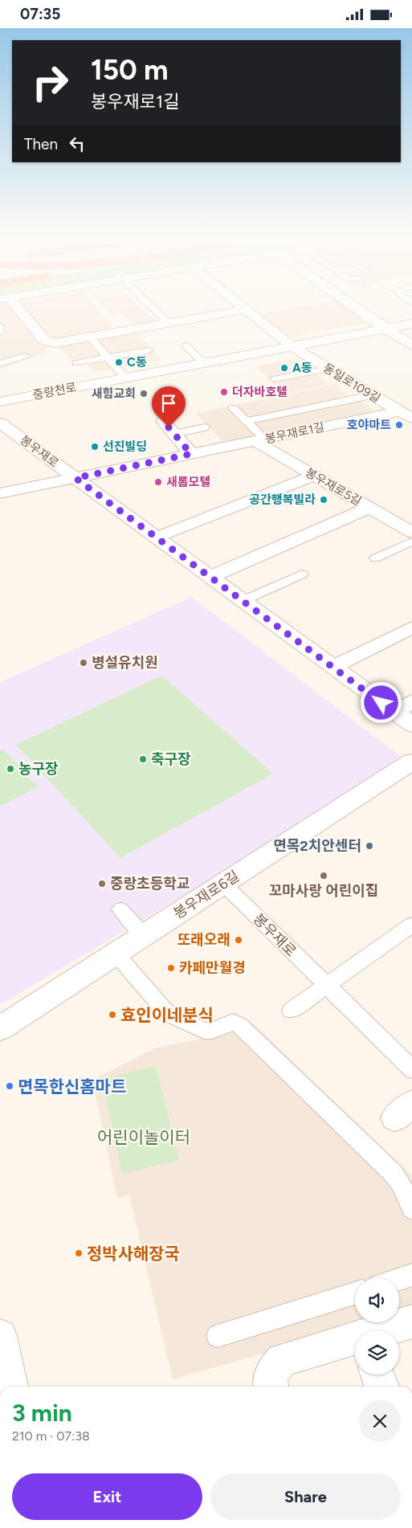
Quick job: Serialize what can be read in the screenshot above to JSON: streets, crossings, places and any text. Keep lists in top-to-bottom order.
{
  "streets": {
    "street": [
      "동일로109길",
      "중랑천로",
      "봉우재로1길",
      "봉우재로",
      "봉우재로5길",
      "봉우재로6길"
    ]
  },
  "crossings": [
    ["동일로109길", "중랑천로"],
    ["동일로109길", "봉우재로1길"],
    ["봉우재로1길", "봉우재로"],
    ["봉우재로1길", "봉우재로5길"],
    ["봉우재로", "봉우재로6길"]
  ],
  "parks": ["어린이놀이터"],
  "places": [
    "C동",
    "A동",
    "더자바호텔",
    "새힘교회",
    "호야마트",
    "선진빌딩",
    "새롬모텔",
    "공간행복빌라",
    "병설유치원",
    "축구장",
    "농구장",
    "면목2치안센터",
    "꼬마사랑 어린이집",
    "중랑초등학교",
    "또래오래",
    "카페만월경",
    "효인이네분식",
    "면목한신홈마트",
    "정박사해장국"
  ],
  "page": {
    "status": "07:35",
    "turn": ["150 m", "봉우재로1길"],
    "then": "Then",
    "heading": ["3 min", "210 m · 07:38"],
    "buttons": ["Exit", "Share"]
  }
}
